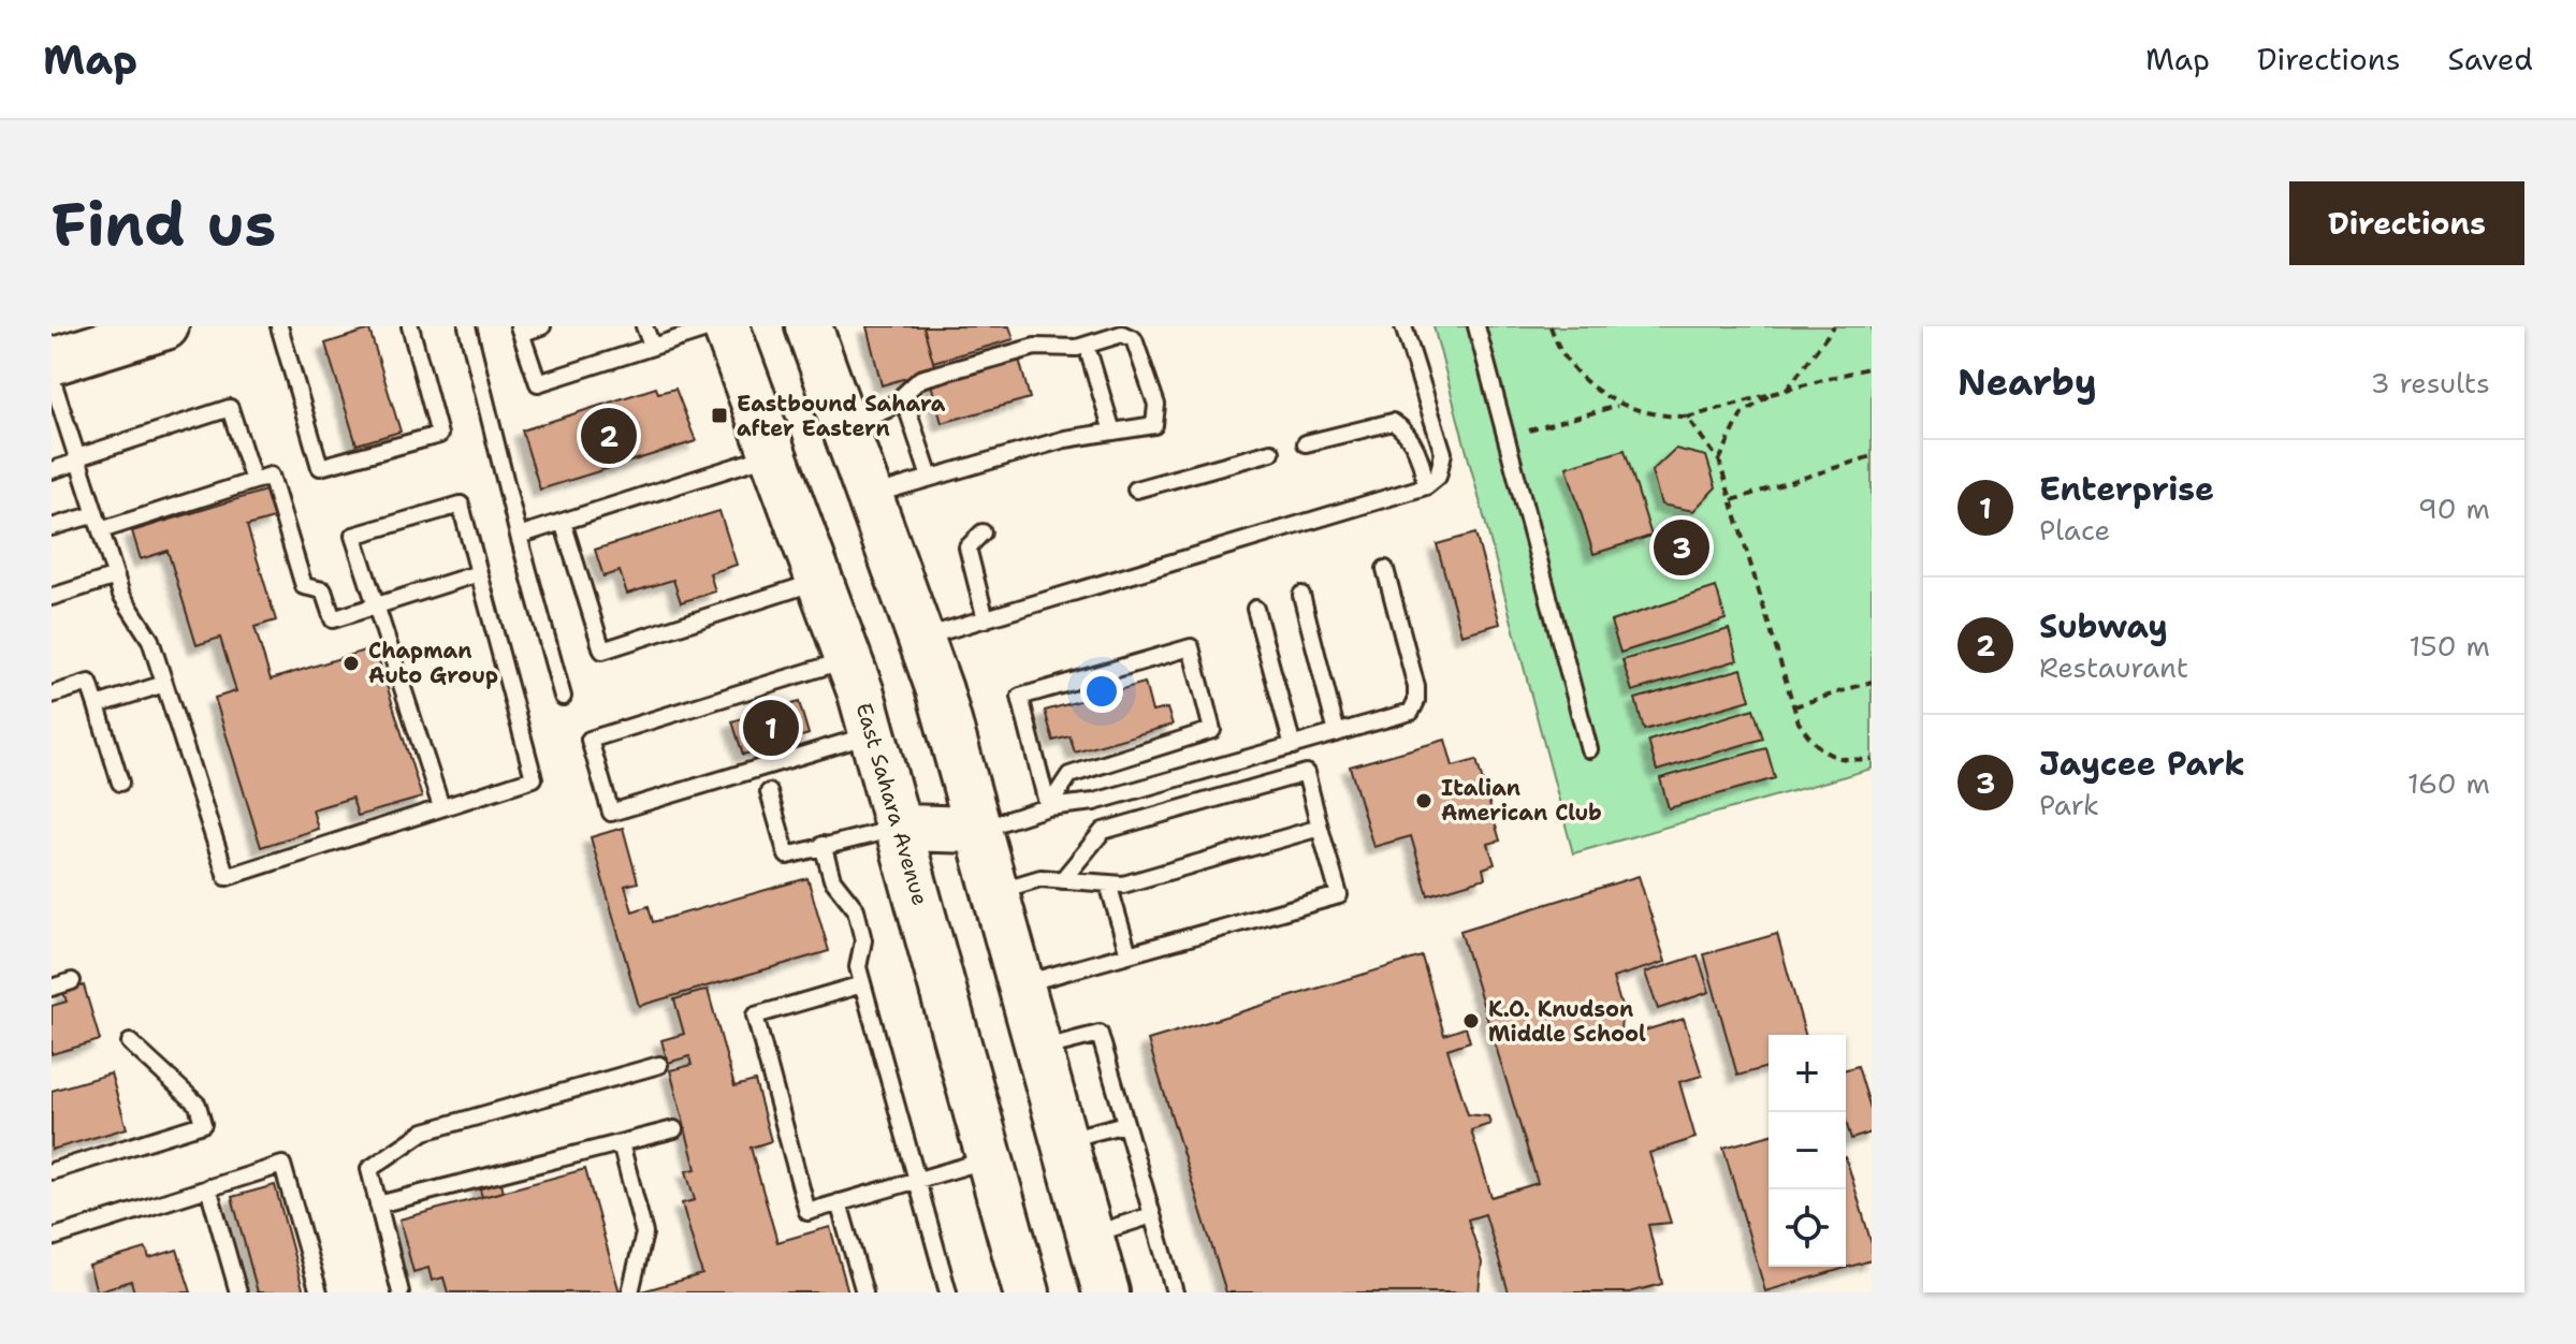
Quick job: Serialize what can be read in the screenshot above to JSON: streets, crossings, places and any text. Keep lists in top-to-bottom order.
{
  "streets": {
    "main road": ["East Sahara Avenue"]
  },
  "places": {
    "transit": ["Eastbound Sahara after Eastern"],
    "other": ["Chapman Auto Group", "Italian American Club", "K.O. Knudson Middle School"]
  },
  "page": {
    "header": "Map",
    "nav": ["Map", "Directions", "Saved"],
    "buttons": "Directions",
    "title": "Find us",
    "heading": ["Nearby", "3 results"],
    "pins": ["2", "3", "1"],
    "list": [
      {
        "mark": "1",
        "name": "Enterprise",
        "note": "Place",
        "value": "90 m"
      },
      {
        "mark": "2",
        "name": "Subway",
        "note": "Restaurant",
        "value": "150 m"
      },
      {
        "mark": "3",
        "name": "Jaycee Park",
        "note": "Park",
        "value": "160 m"
      }
    ],
    "map_buttons": ["+", "−"]
  }
}
